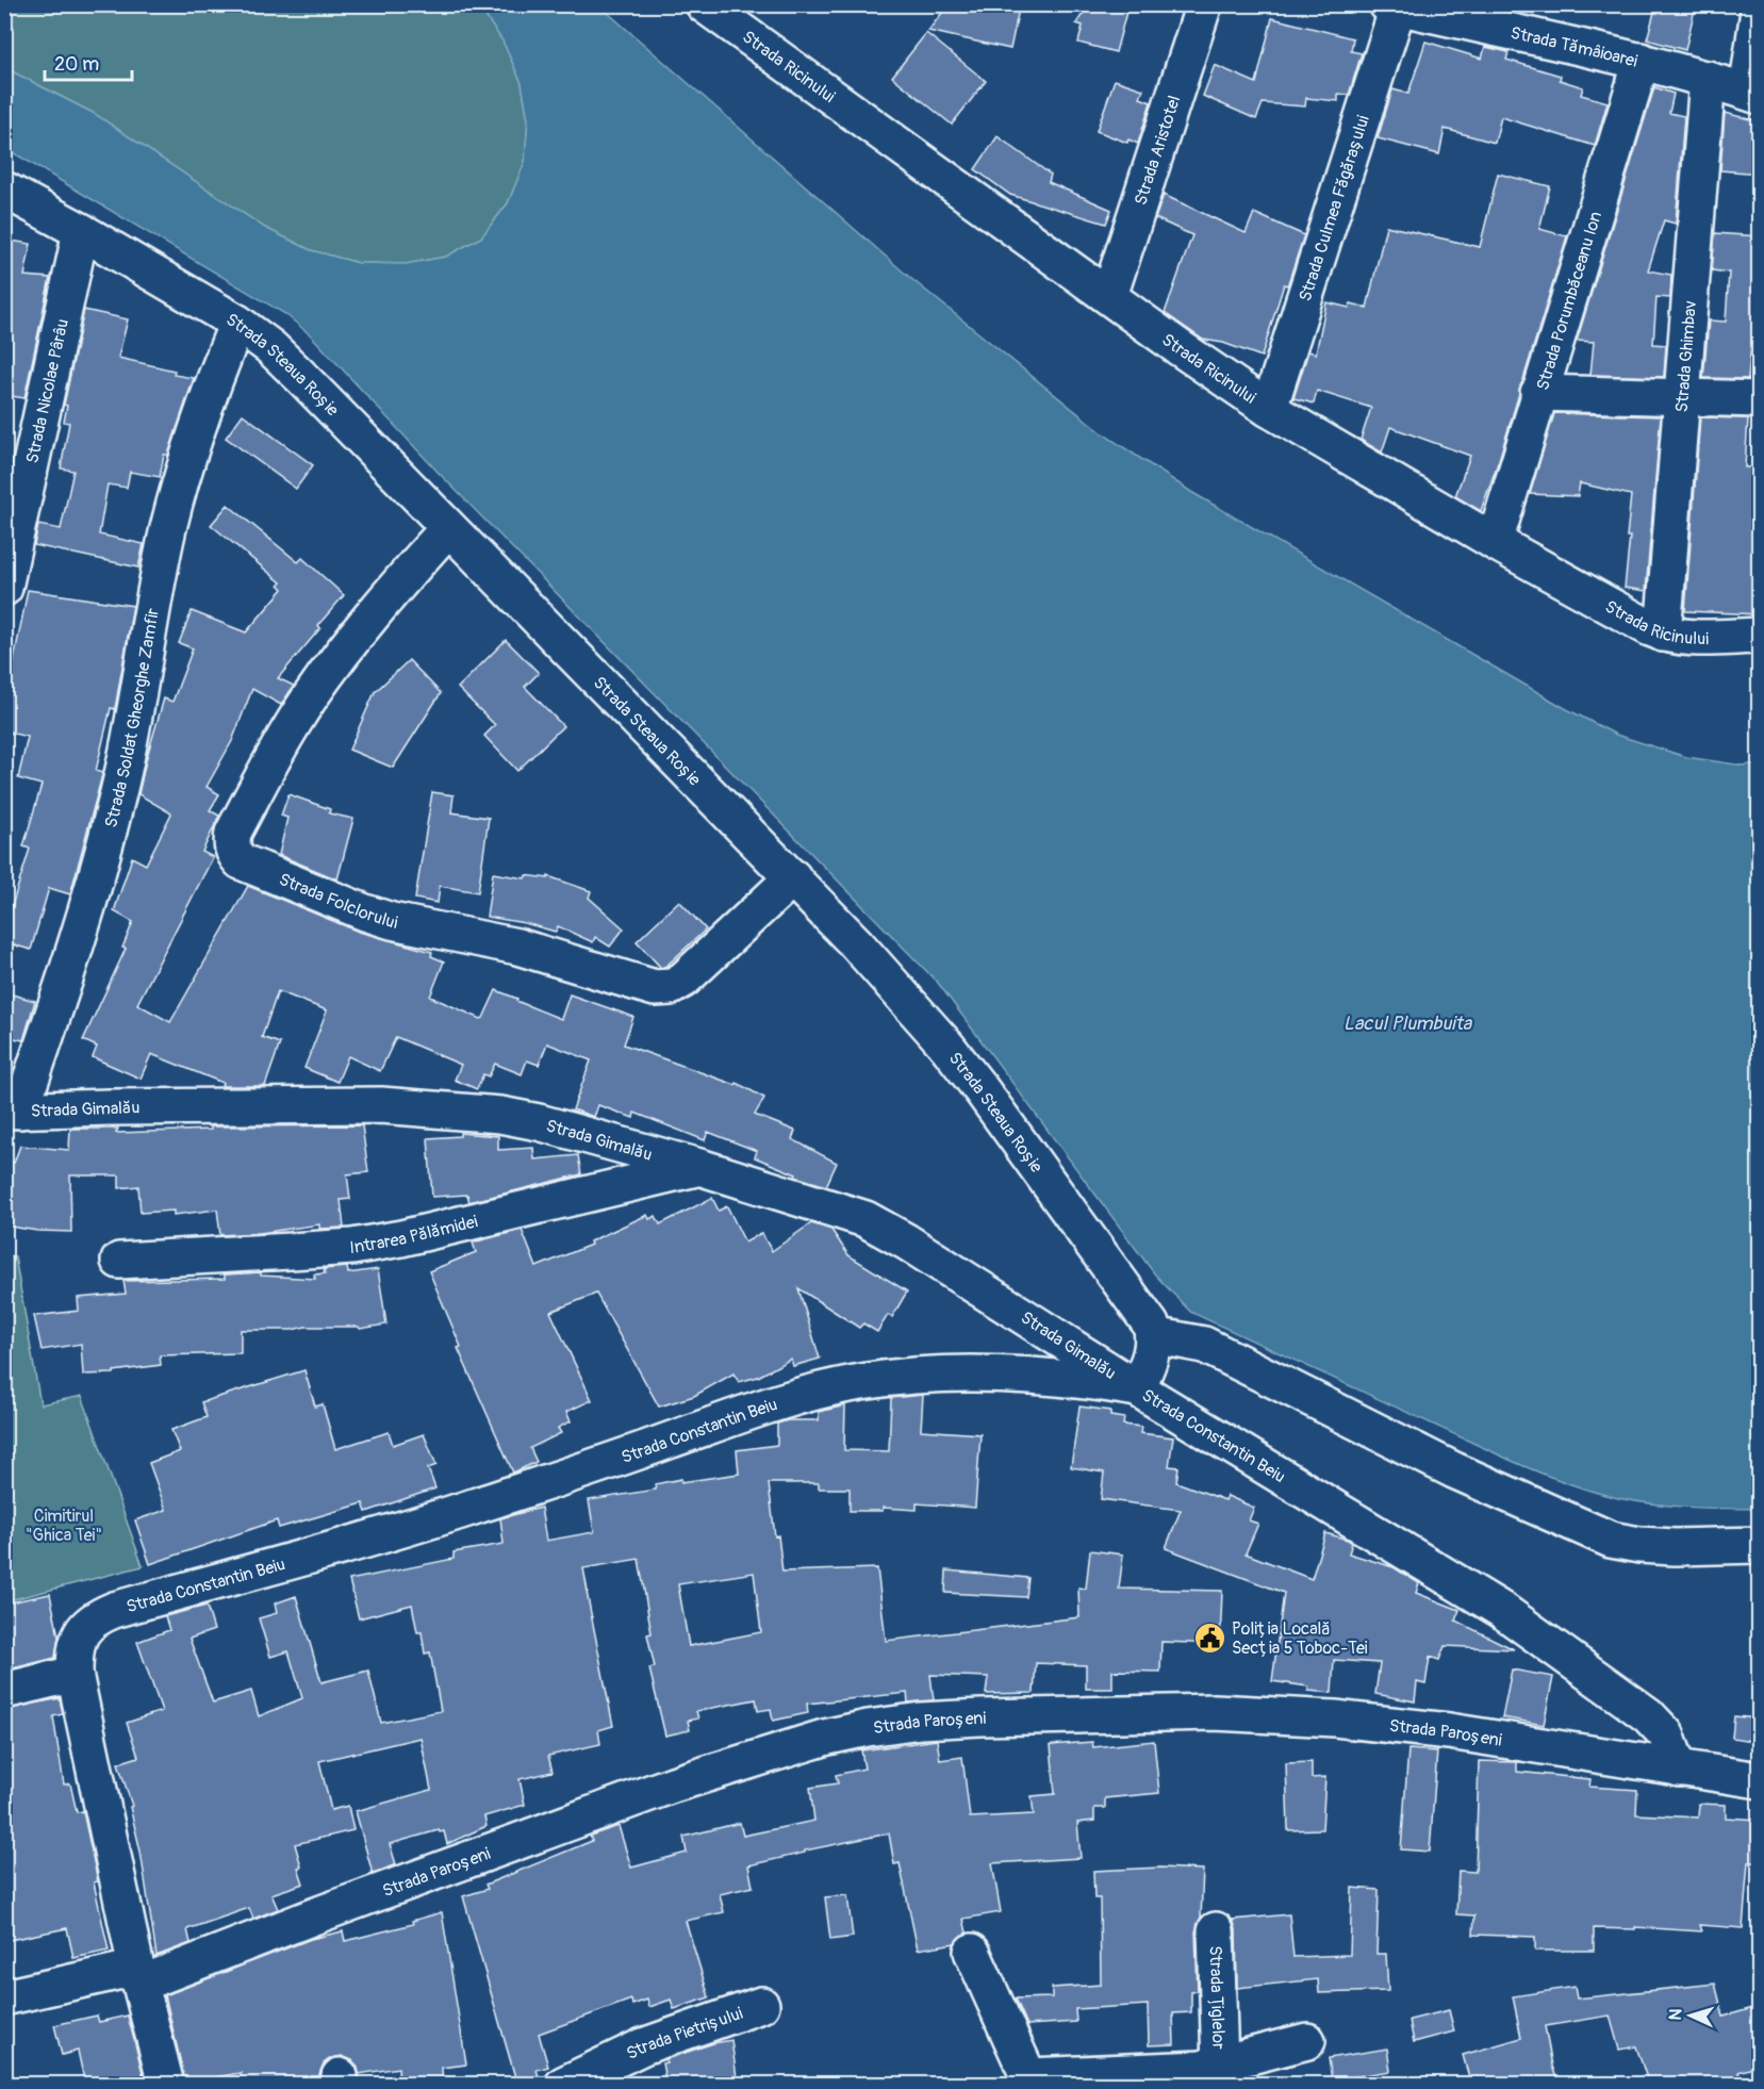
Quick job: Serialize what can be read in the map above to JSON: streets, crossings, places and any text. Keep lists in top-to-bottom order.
{
  "streets": {
    "street": [
      "Strada Tămâioarei",
      "Strada Ricinului",
      "Strada Aristotel",
      "Strada Culmea Făgărașului",
      "Strada Porumbăceanu Ion",
      "Strada Ghimbav",
      "Strada Steaua Roșie",
      "Strada Nicolae Pârâu",
      "Strada Soldat Gheorghe Zamfir",
      "Strada Folclorului",
      "Strada Gimalău",
      "Intrarea Pălămidei",
      "Strada Constantin Beiu",
      "Strada Paroșeni",
      "Strada Țiglelor",
      "Strada Pietrișului"
    ]
  },
  "crossings": [
    ["Strada Tămâioarei", "Strada Culmea Făgărașului"],
    ["Strada Tămâioarei", "Strada Porumbăceanu Ion"],
    ["Strada Tămâioarei", "Strada Ghimbav"],
    ["Strada Ricinului", "Strada Aristotel"],
    ["Strada Ricinului", "Strada Culmea Făgărașului"],
    ["Strada Ricinului", "Strada Porumbăceanu Ion"],
    ["Strada Ricinului", "Strada Ghimbav"],
    ["Strada Steaua Roșie", "Strada Nicolae Pârâu"],
    ["Strada Steaua Roșie", "Strada Soldat Gheorghe Zamfir"],
    ["Strada Steaua Roșie", "Strada Folclorului"],
    ["Strada Soldat Gheorghe Zamfir", "Strada Gimalău"],
    ["Strada Gimalău", "Intrarea Pălămidei"],
    ["Strada Gimalău", "Strada Constantin Beiu"],
    ["Strada Constantin Beiu", "Strada Paroșeni"]
  ],
  "water": ["Lacul Plumbuita"],
  "parks": ["Cimitirul \"Ghica Tei\""],
  "places": {
    "public building": ["Poliția Locală Secția 5 Toboc-Tei"]
  },
  "scale_bar": "20 m",
  "north": "left"
}
